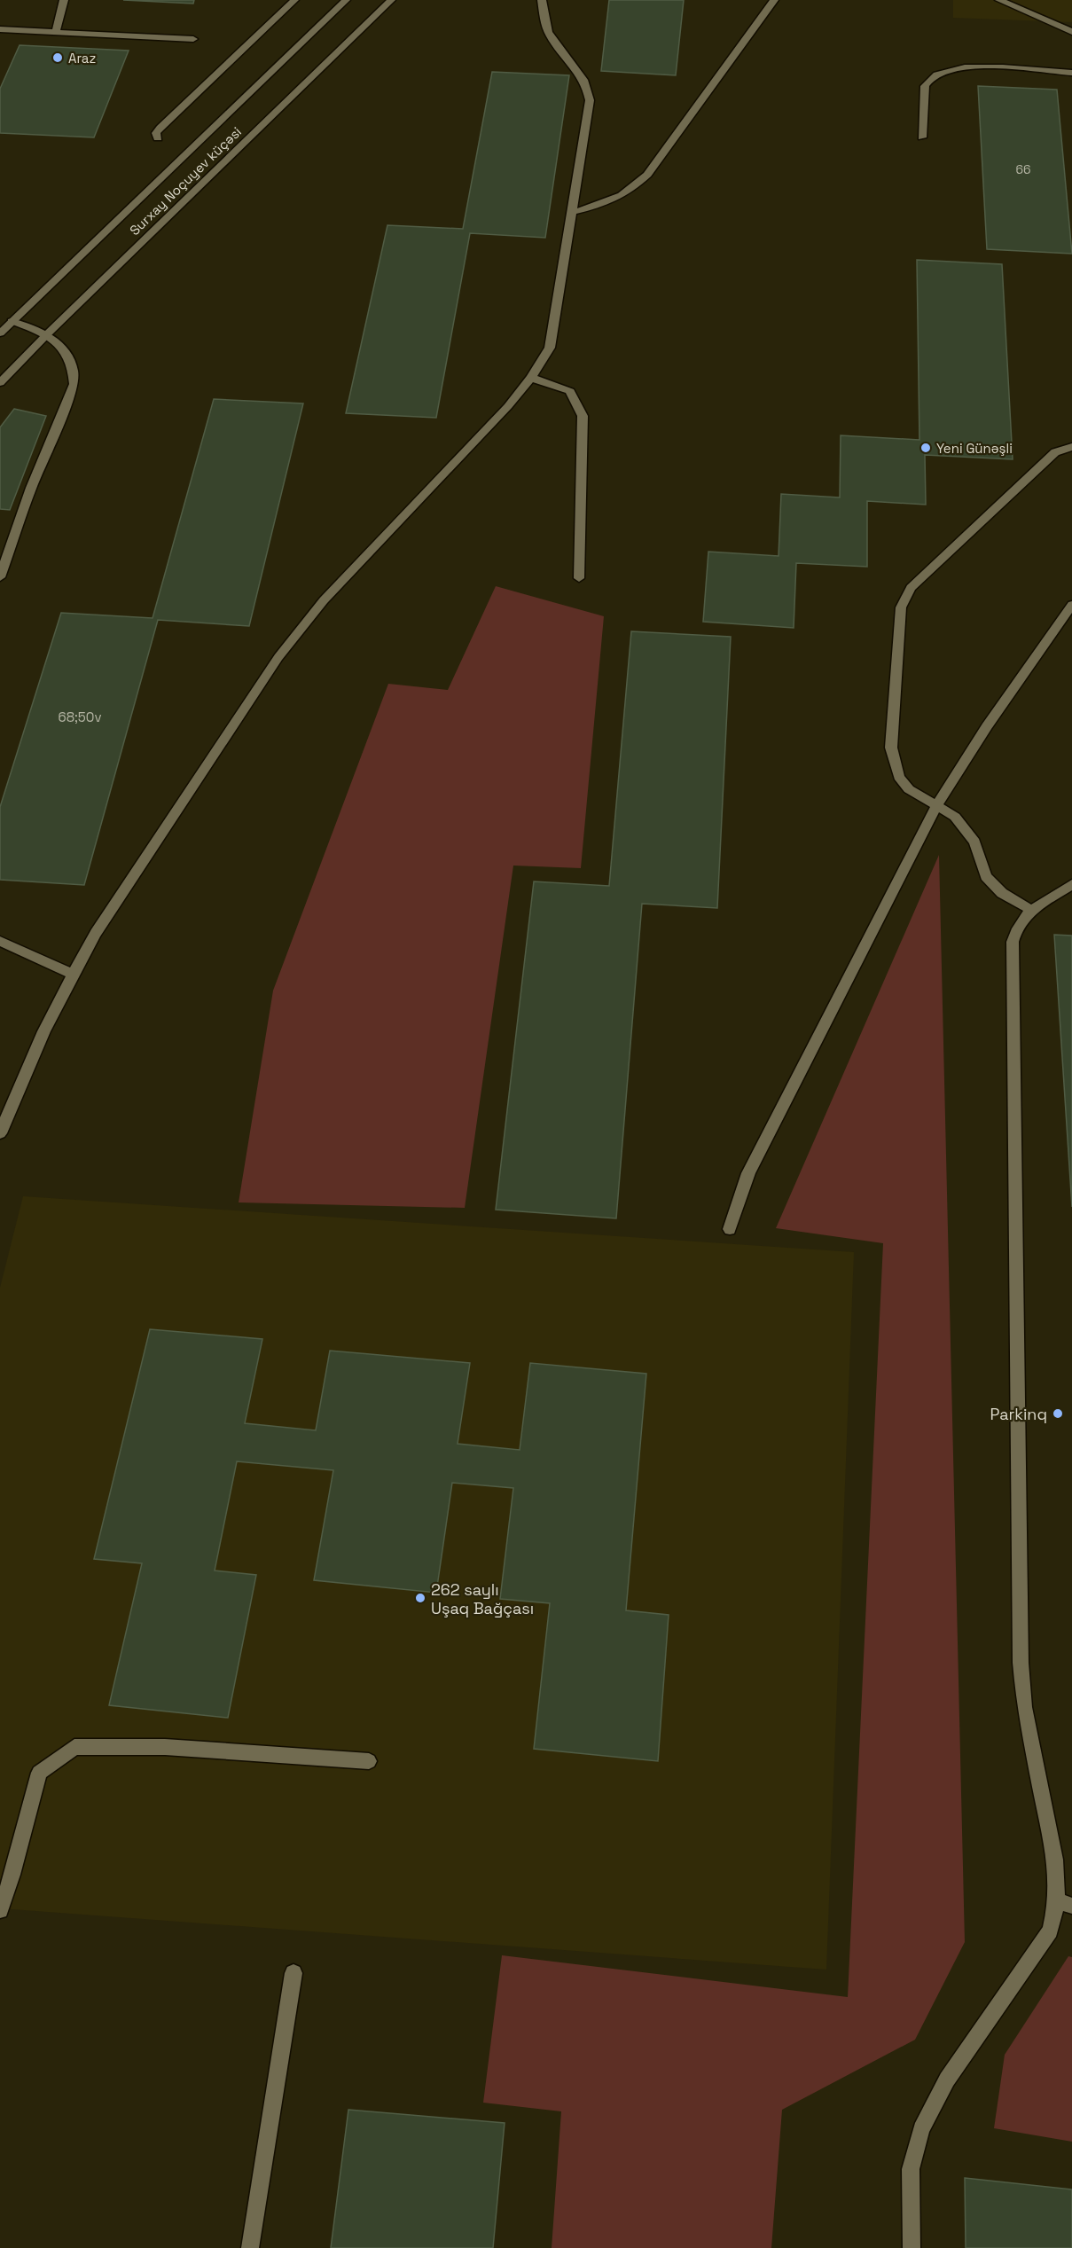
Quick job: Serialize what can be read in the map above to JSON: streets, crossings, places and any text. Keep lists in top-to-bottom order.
{
  "streets": {
    "street": ["Surxay Noçuyev küçəsi"]
  },
  "places": [
    "Araz",
    "Yeni Günəşli",
    "Parkinq",
    "262 saylı Uşaq Bağçası"
  ],
  "house_numbers": ["66", "68;50v"]
}
